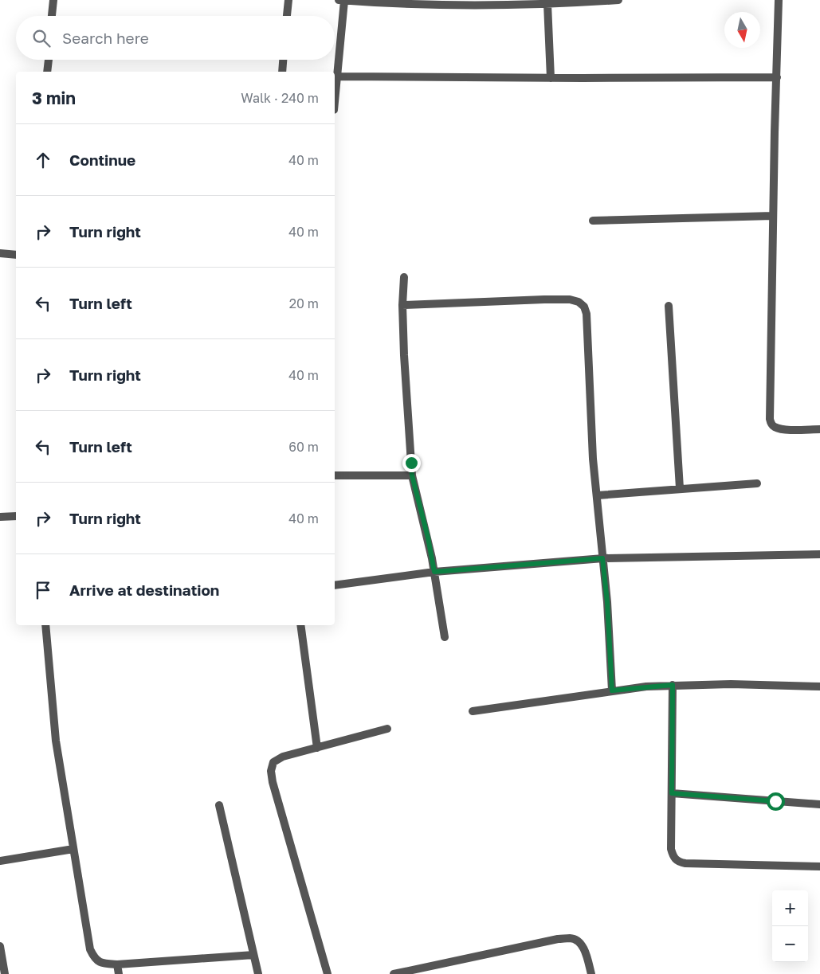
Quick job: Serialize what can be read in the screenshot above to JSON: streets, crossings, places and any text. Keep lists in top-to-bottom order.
{
  "north": "bottom",
  "page": {
    "search": "Search here",
    "heading": ["3 min", "Walk · 240 m"],
    "list": [
      ["Continue", "40 m"],
      ["Turn right", "40 m"],
      ["Turn left", "20 m"],
      ["Turn right", "40 m"],
      ["Turn left", "60 m"],
      ["Turn right", "40 m"],
      "Arrive at destination"
    ],
    "map_buttons": ["+", "−"]
  }
}
